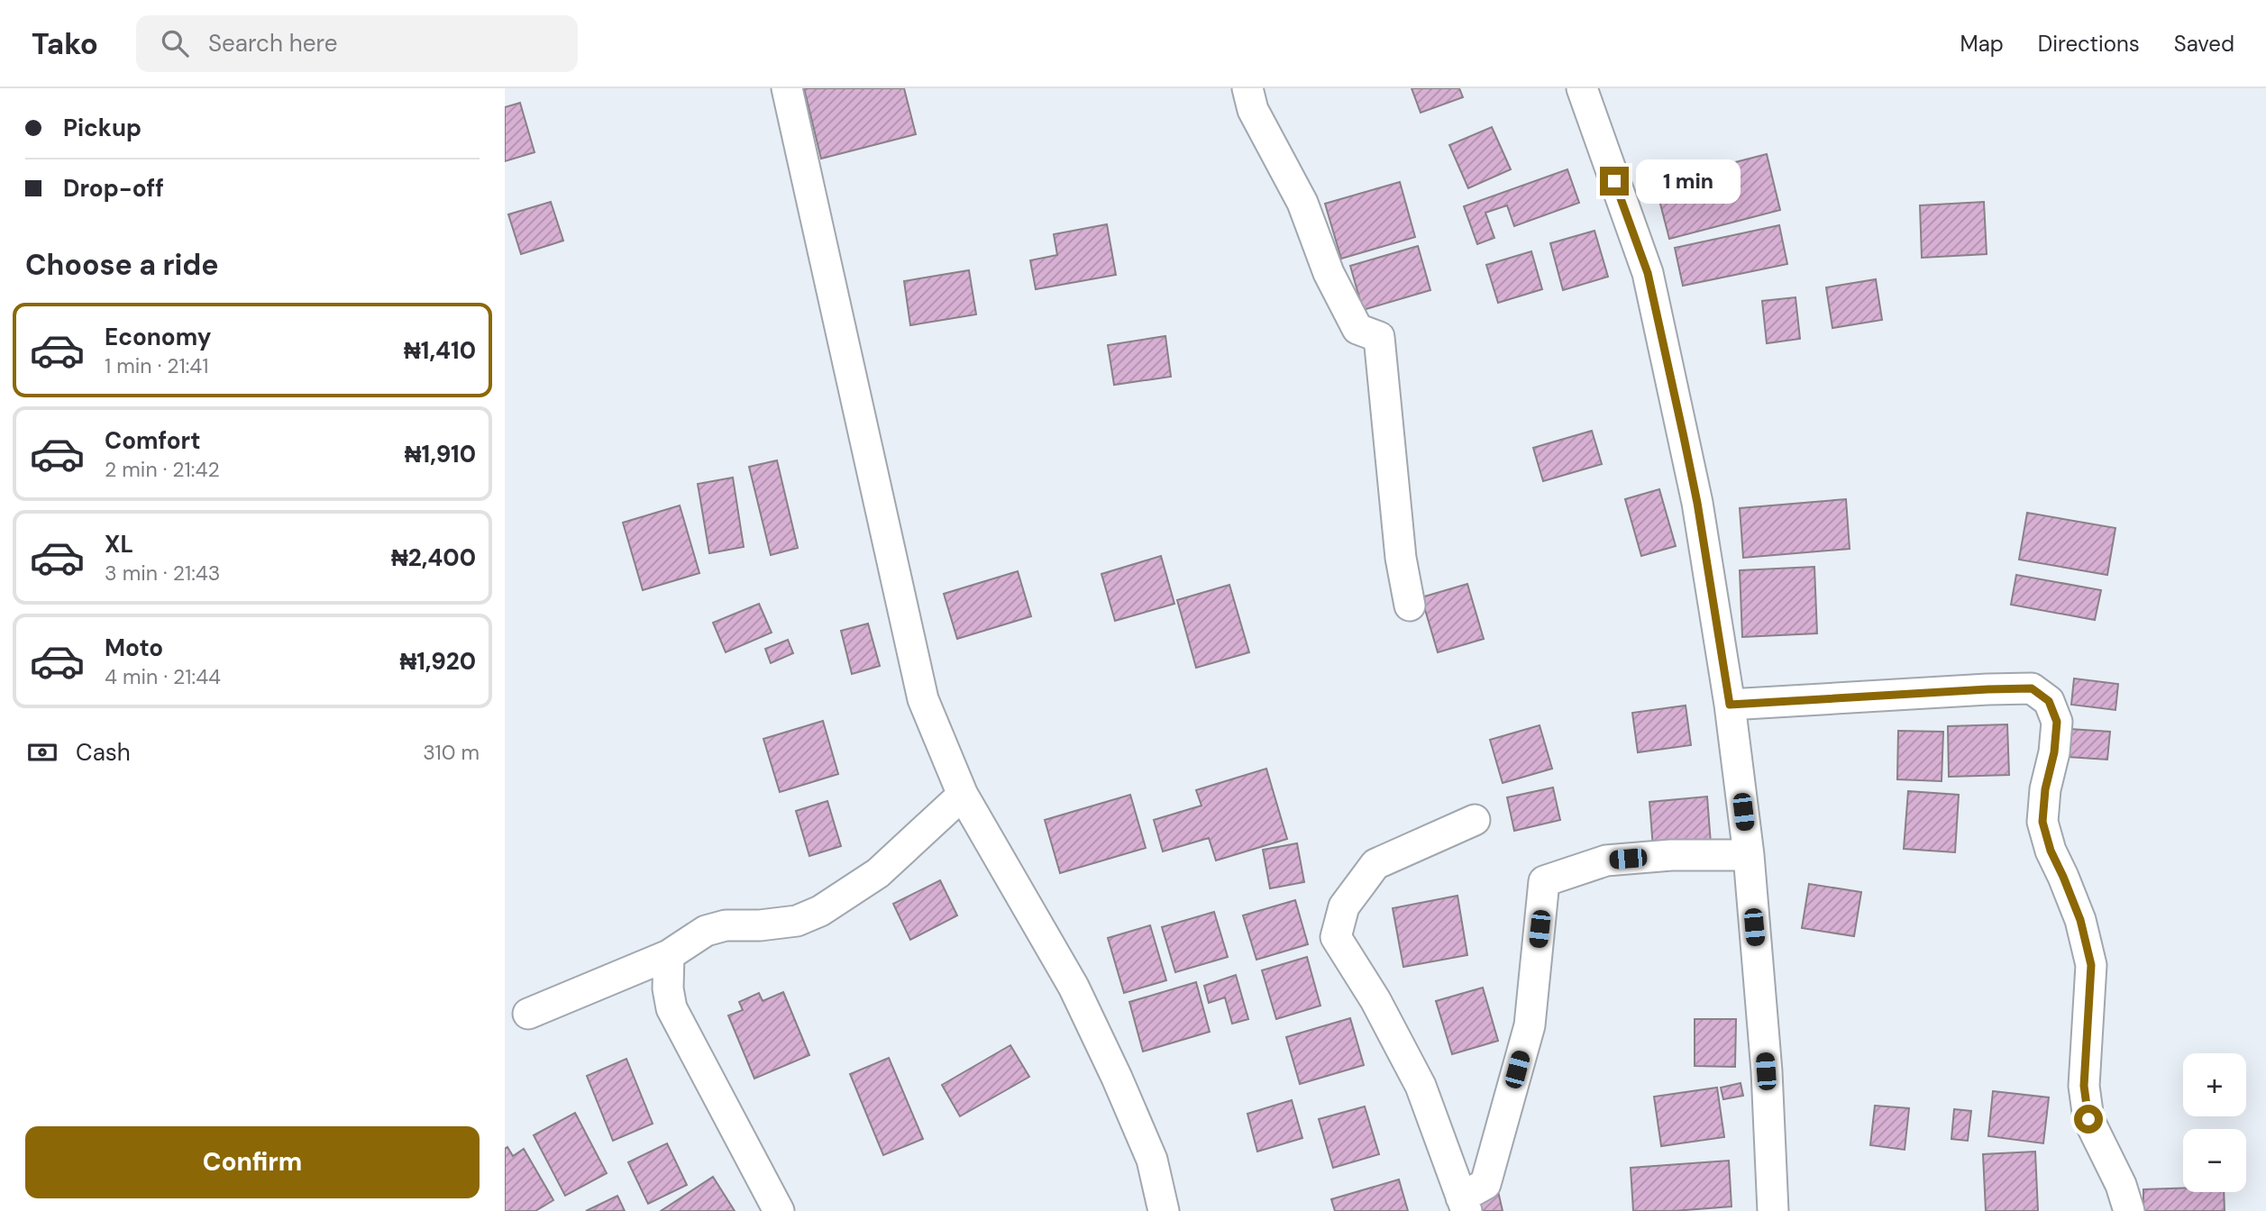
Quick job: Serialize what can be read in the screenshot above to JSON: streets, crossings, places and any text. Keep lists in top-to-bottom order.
{
  "page": {
    "header": "Tako",
    "search": "Search here",
    "nav": ["Map", "Directions", "Saved"],
    "banner": ["Pickup", "Drop-off"],
    "bubble": "1 min",
    "heading": "Choose a ride",
    "list": [
      {
        "name": "Economy",
        "note": "1 min · 21:41",
        "value": "₦1,410"
      },
      {
        "name": "Comfort",
        "note": "2 min · 21:42",
        "value": "₦1,910"
      },
      {
        "name": "XL",
        "note": "3 min · 21:43",
        "value": "₦2,400"
      },
      {
        "name": "Moto",
        "note": "4 min · 21:44",
        "value": "₦1,920"
      }
    ],
    "pay": ["Cash", "310 m"],
    "map_buttons": ["+", "−"],
    "buttons": "Confirm"
  }
}
